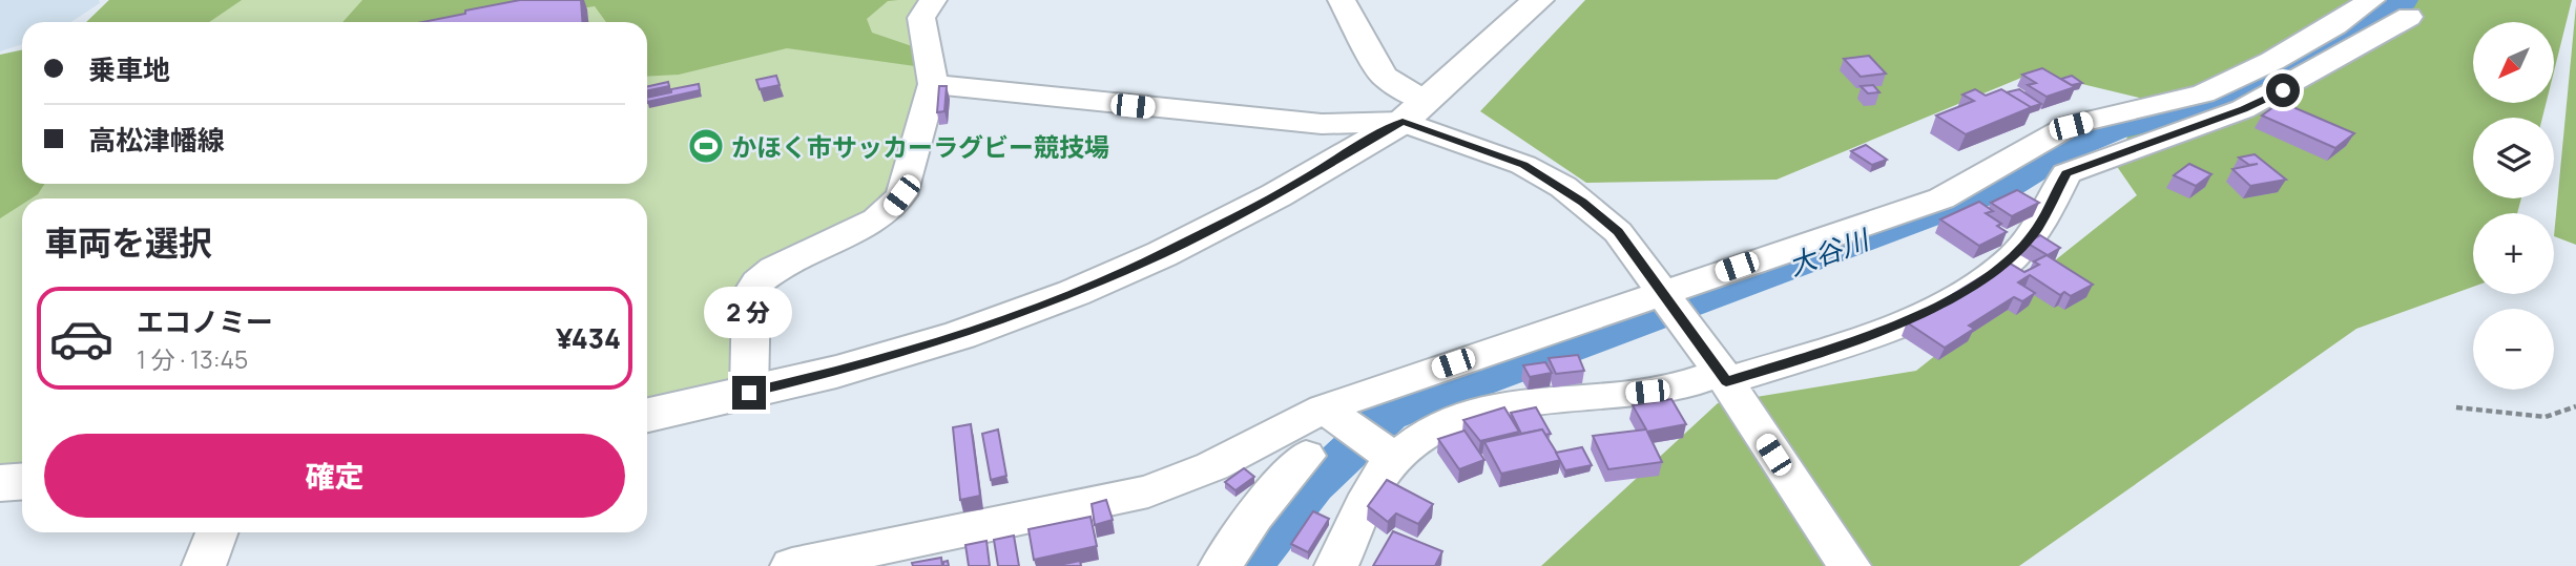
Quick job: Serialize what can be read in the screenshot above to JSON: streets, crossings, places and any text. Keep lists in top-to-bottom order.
{
  "water": ["大谷川"],
  "places": {
    "sports": ["かほく市サッカーラグビー競技場"]
  },
  "north": "bottom left",
  "page": {
    "map_buttons": ["+", "−"],
    "banner": ["乗車地", "高松津幡線"],
    "heading": "車両を選択",
    "bubble": "2 分",
    "list": [
      {
        "name": "エコノミー",
        "note": "1 分 · 13:45",
        "value": "¥434"
      }
    ],
    "buttons": "確定"
  }
}
